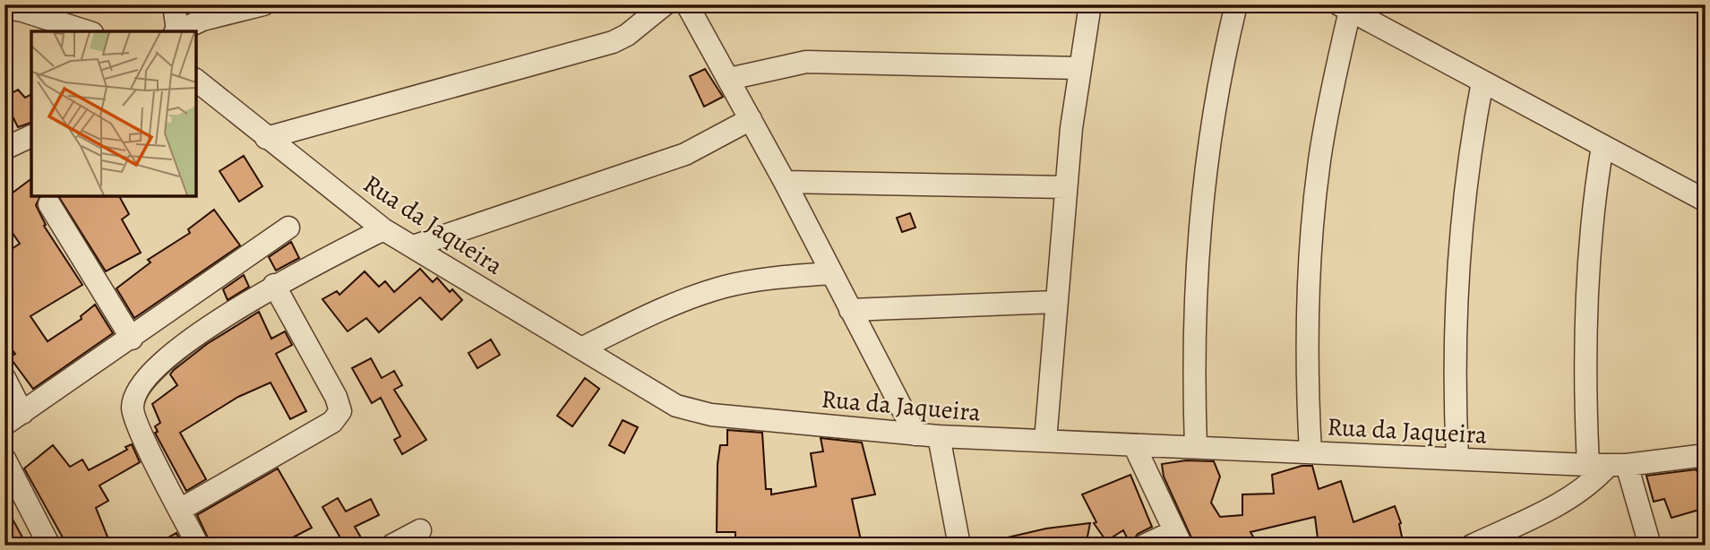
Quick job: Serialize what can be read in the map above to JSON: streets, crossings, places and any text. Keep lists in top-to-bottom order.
{
  "streets": {
    "street": ["Rua da Jaqueira"]
  }
}
